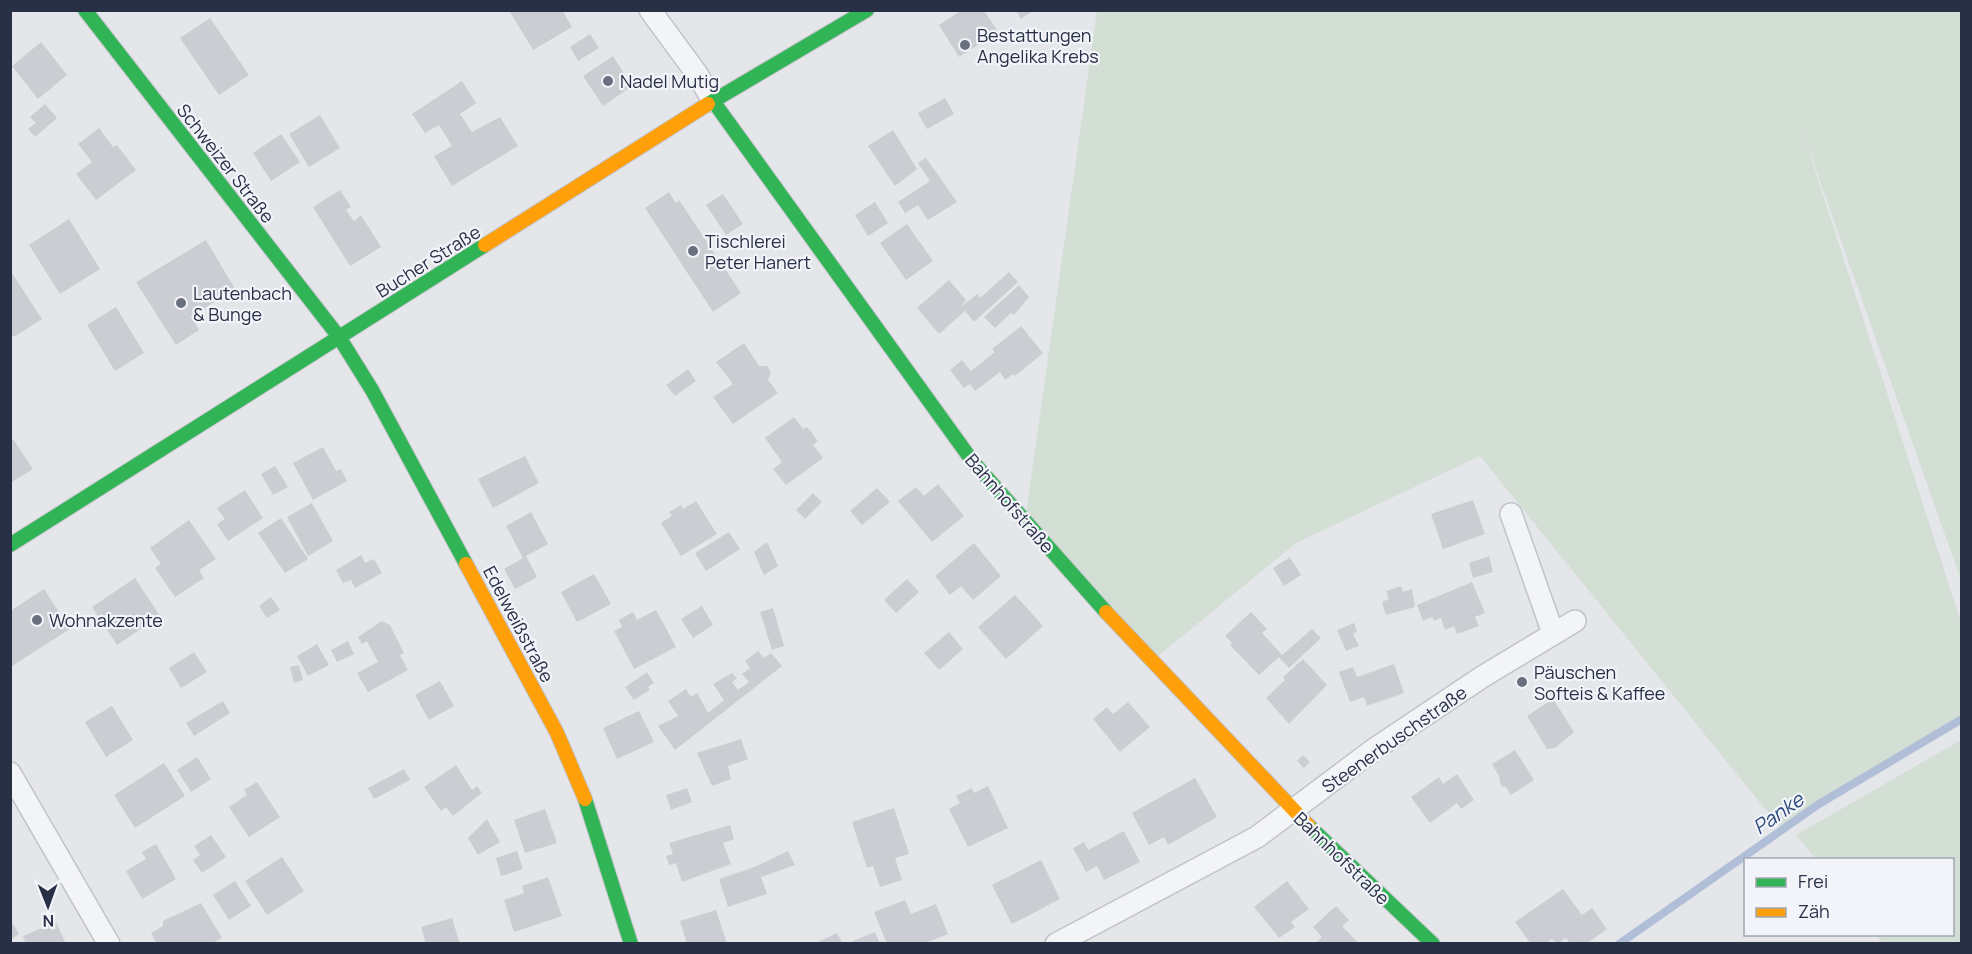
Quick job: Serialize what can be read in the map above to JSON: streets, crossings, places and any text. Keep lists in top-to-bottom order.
{
  "streets": {
    "street": [
      "Schweizer Straße",
      "Bucher Straße",
      "Bahnhofstraße",
      "Edelweißstraße",
      "Steenerbuschstraße"
    ]
  },
  "crossings": [
    ["Schweizer Straße", "Bucher Straße"],
    ["Schweizer Straße", "Edelweißstraße"],
    ["Bucher Straße", "Bahnhofstraße"],
    ["Bucher Straße", "Edelweißstraße"],
    ["Bahnhofstraße", "Steenerbuschstraße"]
  ],
  "water": ["Panke"],
  "places": [
    "Bestattungen Angelika Krebs",
    "Nadel Mutig",
    "Tischlerei Peter Hanert",
    "Lautenbach & Bunge",
    "Wohnakzente",
    "Päuschen Softeis & Kaffee"
  ],
  "legend": ["Frei", "Zäh"],
  "north": "bottom"
}
